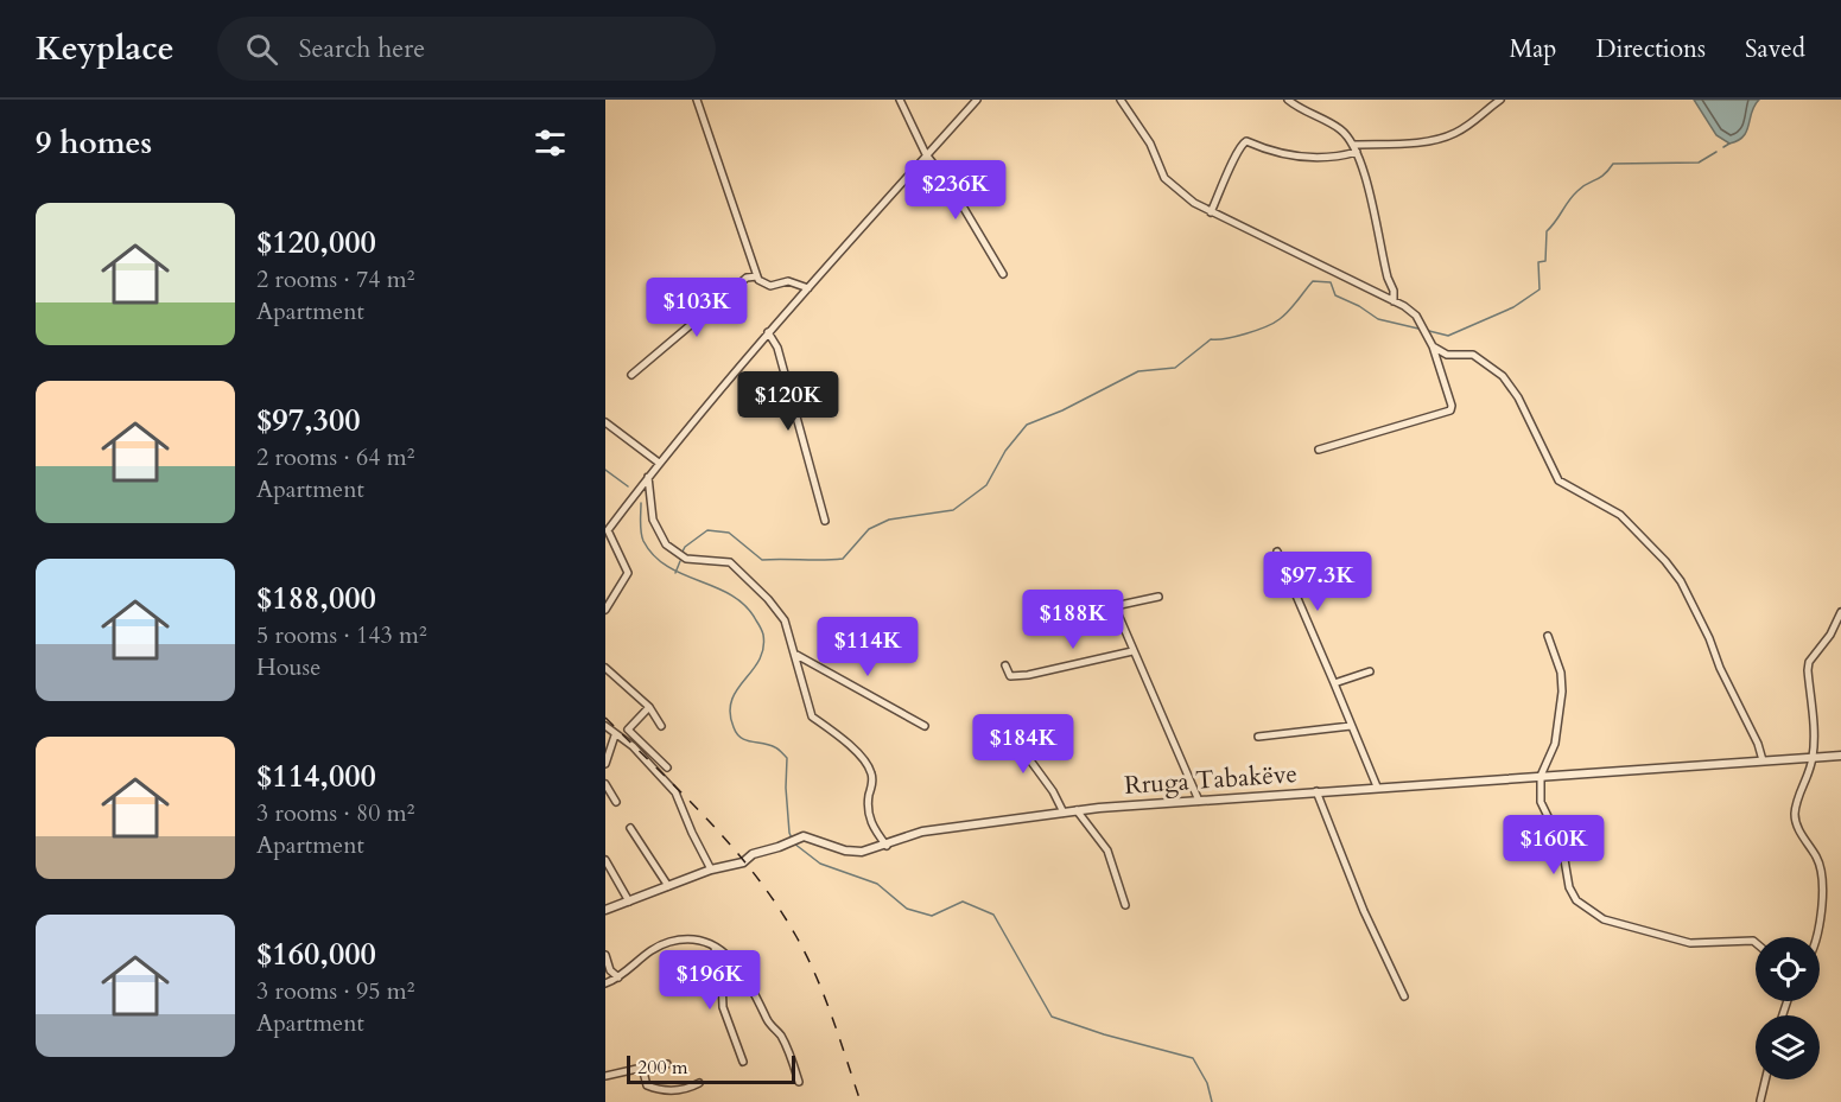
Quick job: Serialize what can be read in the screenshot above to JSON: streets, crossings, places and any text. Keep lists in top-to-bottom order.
{
  "streets": {
    "street": ["Rruga Tabakëve"]
  },
  "scale_bar": "200 m",
  "page": {
    "header": "Keyplace",
    "search": "Search here",
    "nav": ["Map", "Directions", "Saved"],
    "heading": "9 homes",
    "price": [
      "$236K",
      "$103K",
      "$120K",
      "$97.3K",
      "$188K",
      "$114K",
      "$184K",
      "$160K",
      "$196K"
    ],
    "list": [
      {
        "name": "$120,000",
        "note": "2 rooms · 74 m² · Apartment"
      },
      {
        "name": "$97,300",
        "note": "2 rooms · 64 m² · Apartment"
      },
      {
        "name": "$188,000",
        "note": "5 rooms · 143 m² · House"
      },
      {
        "name": "$114,000",
        "note": "3 rooms · 80 m² · Apartment"
      },
      {
        "name": "$160,000",
        "note": "3 rooms · 95 m² · Apartment"
      }
    ],
    "scale": "200 m"
  }
}
